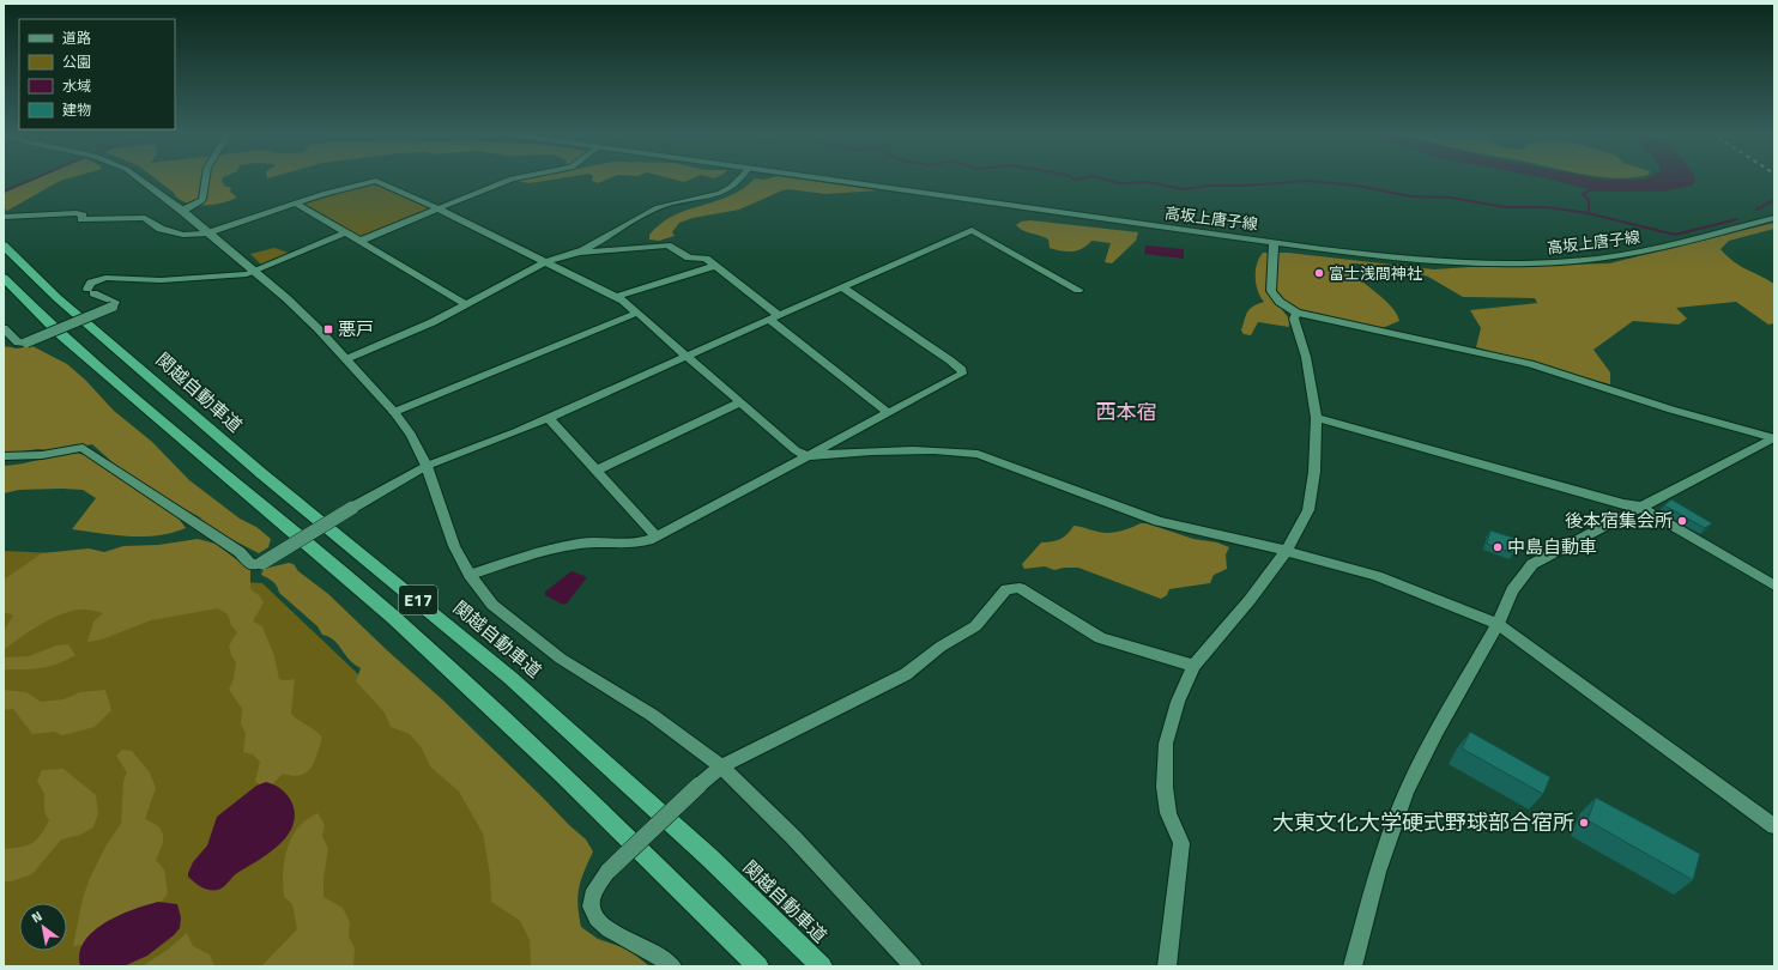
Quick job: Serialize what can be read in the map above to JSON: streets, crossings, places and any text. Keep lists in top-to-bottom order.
{
  "streets": {
    "highway": ["関越自動車道", "E17"],
    "street": ["高坂上唐子線"]
  },
  "districts": ["西本宿"],
  "places": {
    "other": [
      "富士浅間神社",
      "後本宿集会所",
      "中島自動車",
      "大東文化大学硬式野球部合宿所"
    ],
    "transit": ["悪戸"]
  },
  "legend": [
    "道路",
    "公園",
    "水域",
    "建物"
  ],
  "north": "top left"
}
